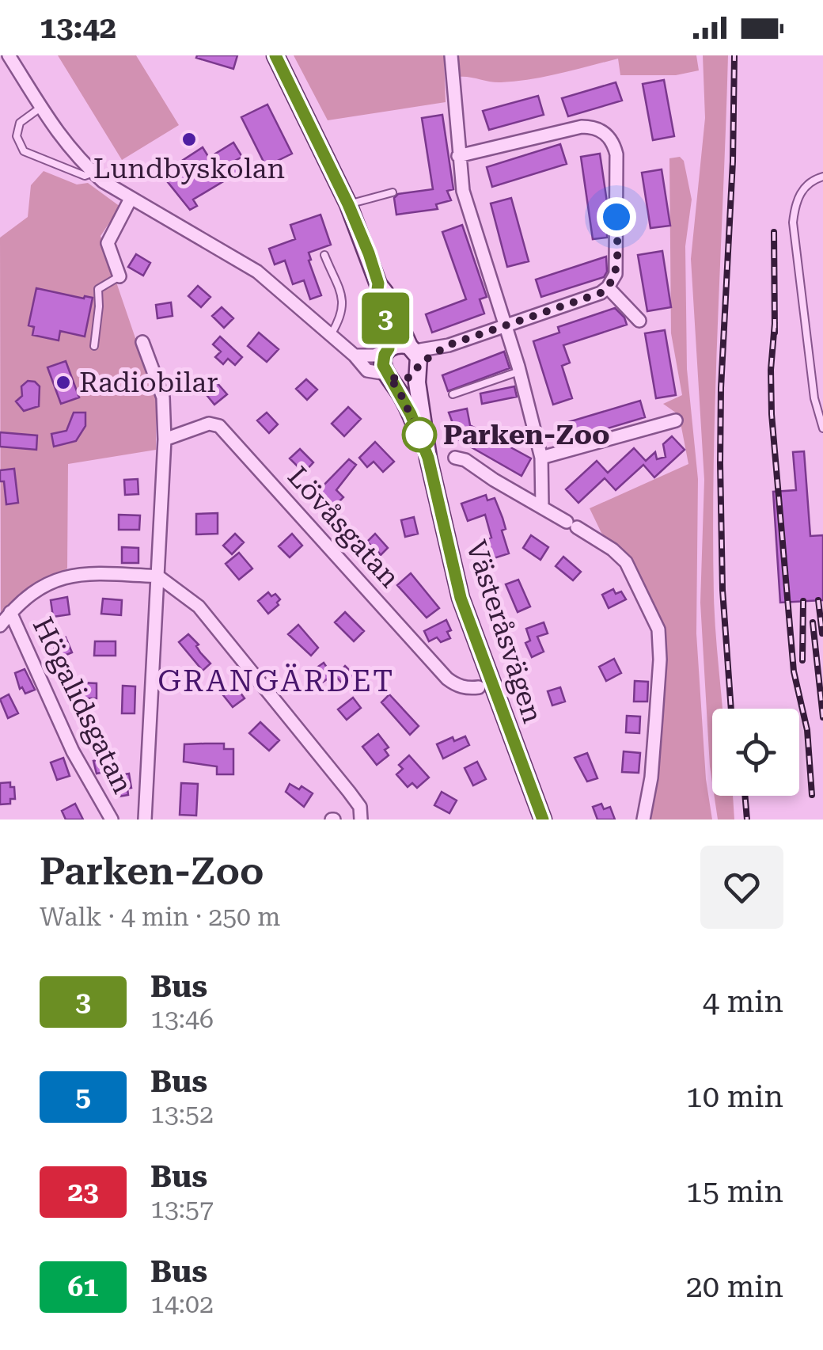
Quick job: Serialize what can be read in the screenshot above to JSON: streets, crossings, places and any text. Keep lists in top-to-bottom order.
{
  "streets": {
    "street": ["Lövåsgatan", "Västeråsvägen", "Högalidsgatan"]
  },
  "districts": ["GRANGÄRDET"],
  "places": ["Lundbyskolan", "Radiobilar", "Parken-Zoo"],
  "lines": ["bus line 3"],
  "page": {
    "status": "13:42",
    "on_map": "3",
    "heading": ["Parken-Zoo", "Walk · 4 min · 250 m"],
    "list": [
      {
        "mark": "3",
        "name": "Bus",
        "note": "13:46",
        "value": "4 min"
      },
      {
        "mark": "5",
        "name": "Bus",
        "note": "13:52",
        "value": "10 min"
      },
      {
        "mark": "23",
        "name": "Bus",
        "note": "13:57",
        "value": "15 min"
      },
      {
        "mark": "61",
        "name": "Bus",
        "note": "14:02",
        "value": "20 min"
      }
    ]
  }
}
